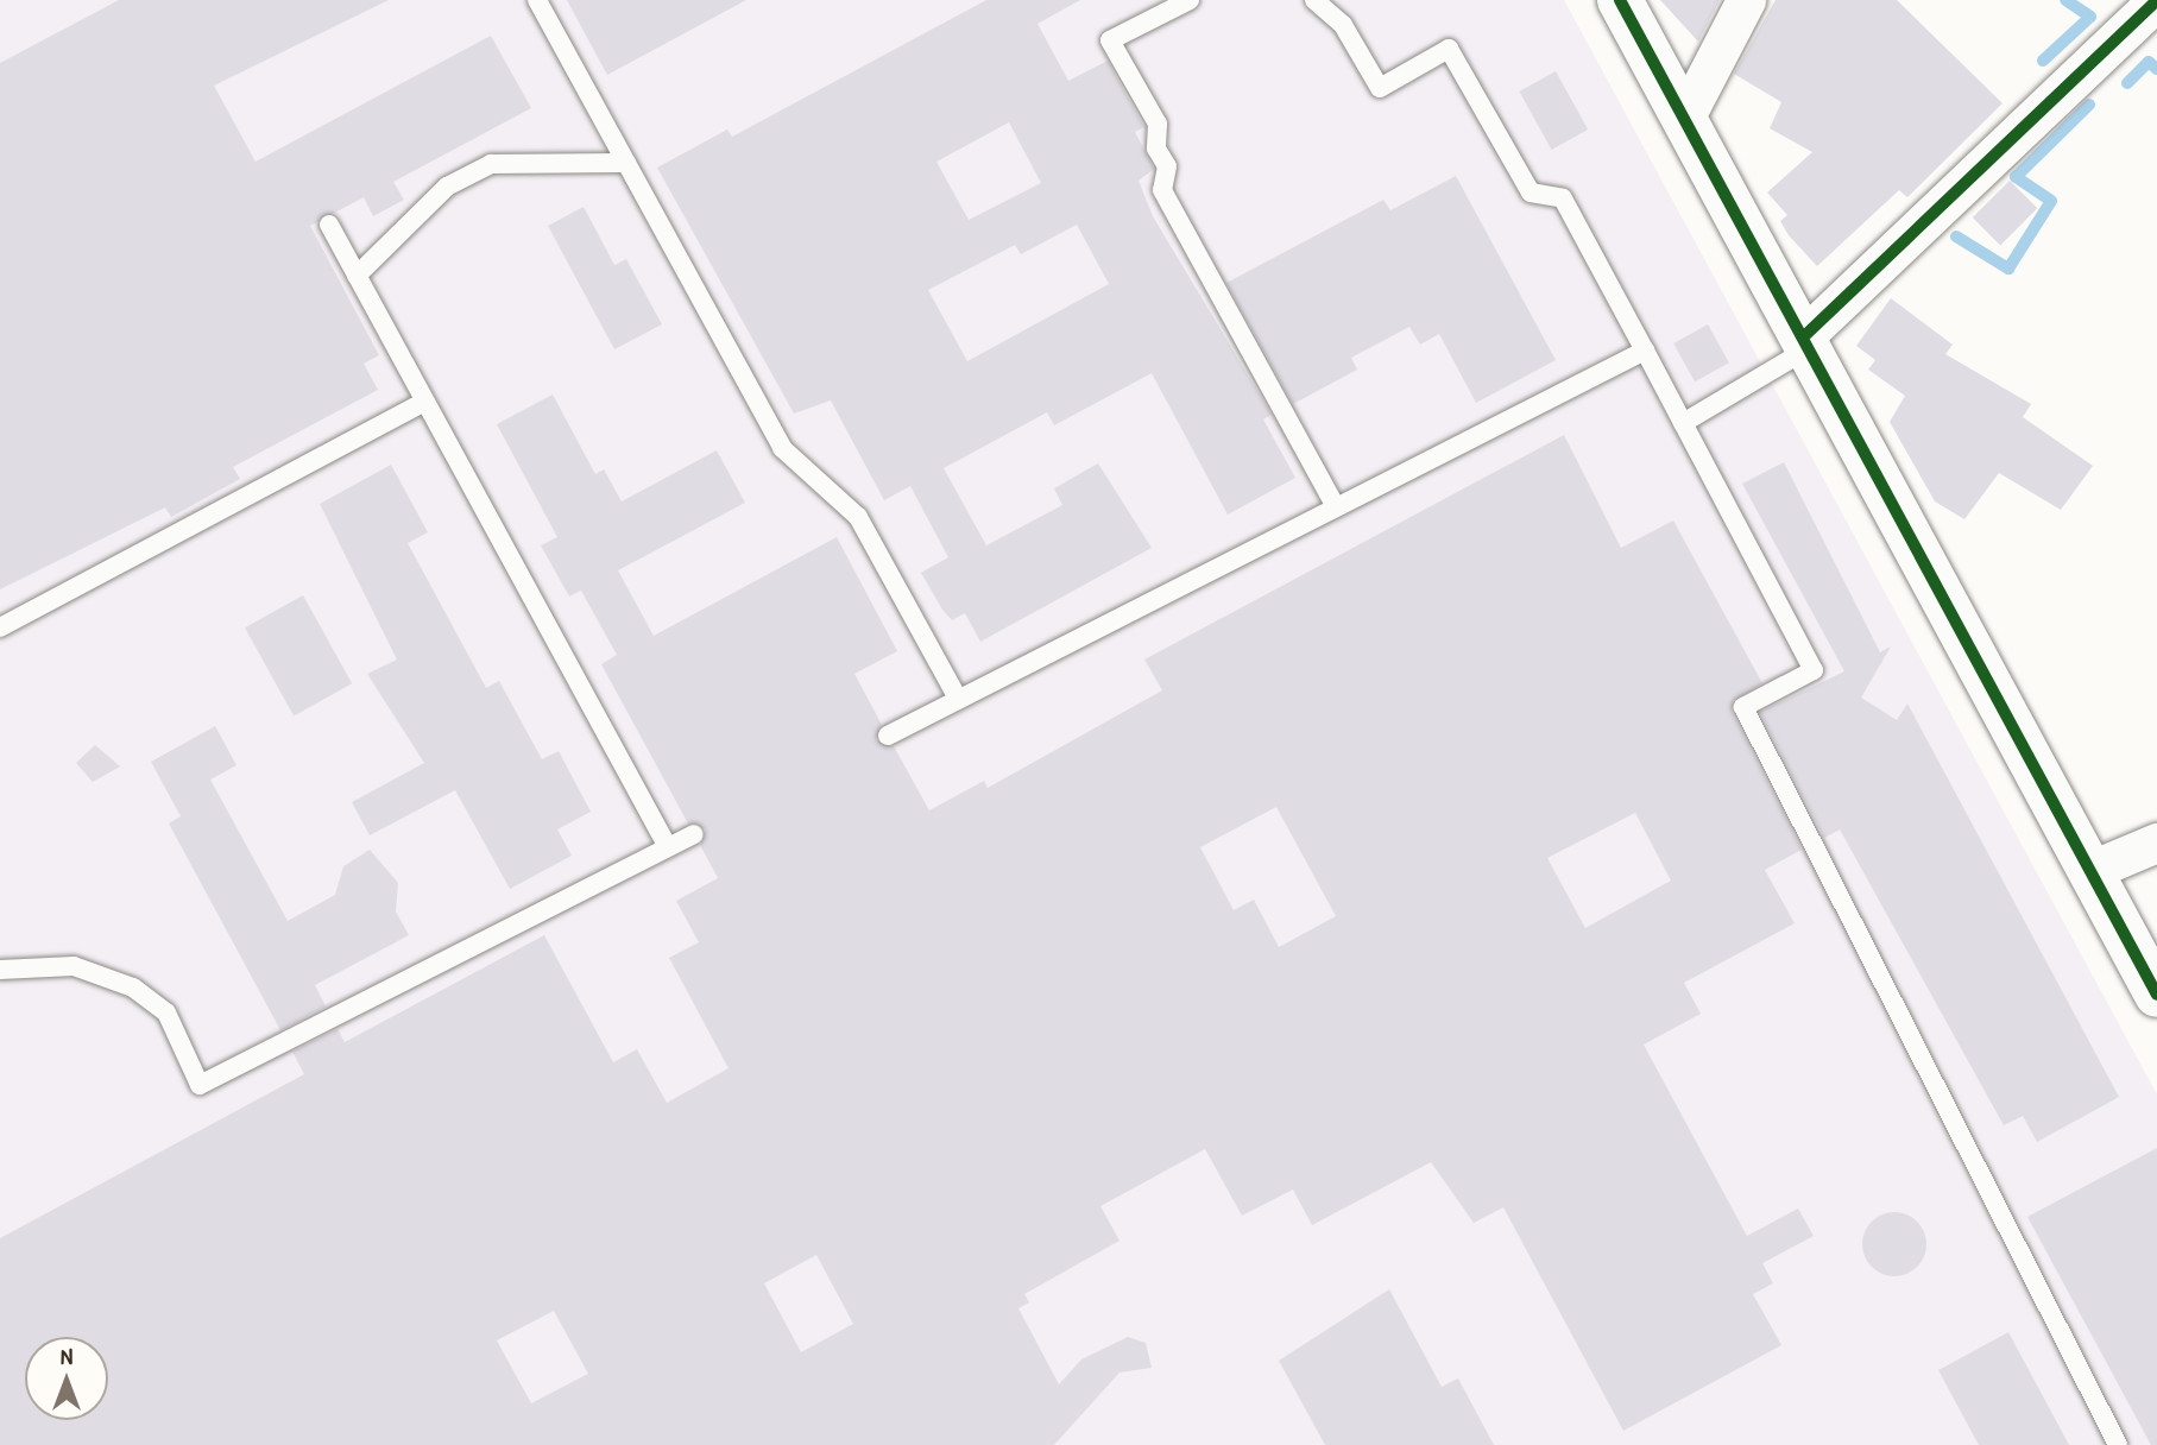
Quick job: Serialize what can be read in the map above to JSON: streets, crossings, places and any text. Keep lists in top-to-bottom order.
{
  "north": "top"
}
